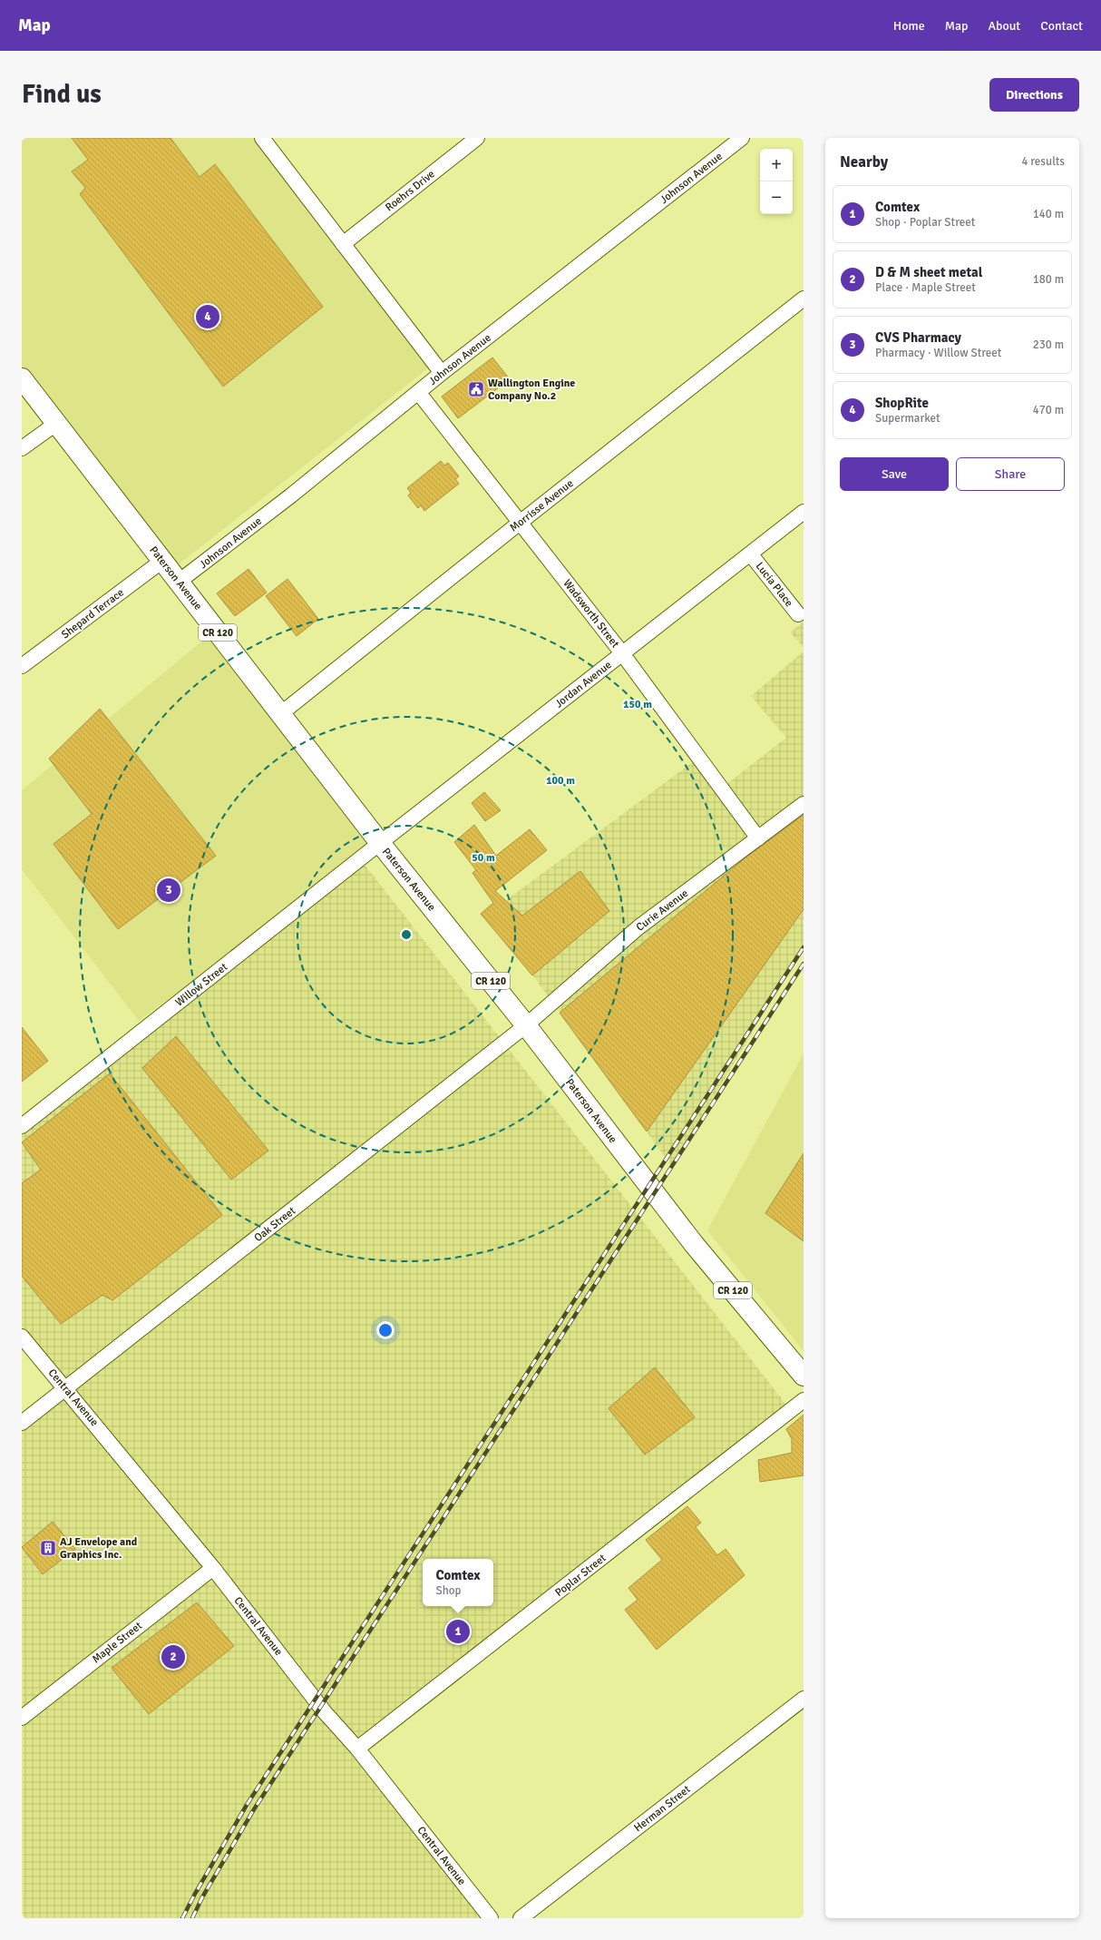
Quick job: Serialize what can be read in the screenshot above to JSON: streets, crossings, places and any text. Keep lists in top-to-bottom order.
{
  "streets": {
    "main road": ["Paterson Avenue", "CR 120"],
    "street": [
      "Johnson Avenue",
      "Roehrs Drive",
      "Morrisse Avenue",
      "Lucia Place",
      "Shepard Terrace",
      "Wadsworth Street",
      "Jordan Avenue",
      "Curie Avenue",
      "Willow Street",
      "Oak Street",
      "Central Avenue",
      "Poplar Street",
      "Maple Street",
      "Herman Street"
    ]
  },
  "crossings": [
    ["Johnson Avenue", "Paterson Avenue"],
    ["Johnson Avenue", "Wadsworth Street"],
    ["Morrisse Avenue", "Paterson Avenue"],
    ["Morrisse Avenue", "Wadsworth Street"],
    ["Paterson Avenue", "Shepard Terrace"],
    ["Paterson Avenue", "Jordan Avenue"],
    ["Paterson Avenue", "Curie Avenue"],
    ["Paterson Avenue", "Willow Street"],
    ["Paterson Avenue", "Oak Street"],
    ["Lucia Place", "Jordan Avenue"],
    ["Wadsworth Street", "Jordan Avenue"],
    ["Wadsworth Street", "Curie Avenue"],
    ["Jordan Avenue", "Willow Street"],
    ["Curie Avenue", "Oak Street"],
    ["Oak Street", "Central Avenue"],
    ["Central Avenue", "Poplar Street"],
    ["Central Avenue", "Maple Street"]
  ],
  "places": {
    "public building": ["Wallington Engine Company No.2"],
    "building": ["AJ Envelope and Graphics Inc."]
  },
  "page": {
    "header": "Map",
    "nav": [
      "Home",
      "Map",
      "About",
      "Contact"
    ],
    "buttons": [
      "Directions",
      ["Save", "Share"]
    ],
    "title": "Find us",
    "heading": ["Nearby", "4 results"],
    "map_buttons": ["+", "−"],
    "list": [
      {
        "mark": "1",
        "name": "Comtex",
        "note": "Shop · Poplar Street",
        "value": "140 m"
      },
      {
        "mark": "2",
        "name": "D & M sheet metal",
        "note": "Place · Maple Street",
        "value": "180 m"
      },
      {
        "mark": "3",
        "name": "CVS Pharmacy",
        "note": "Pharmacy · Willow Street",
        "value": "230 m"
      },
      {
        "mark": "4",
        "name": "ShopRite",
        "note": "Supermarket",
        "value": "470 m"
      }
    ],
    "pins": [
      "4",
      "3",
      "1",
      "2"
    ],
    "popup": ["Comtex", "Shop"]
  },
  "rings": ["150 m", "100 m", "50 m"]
}
